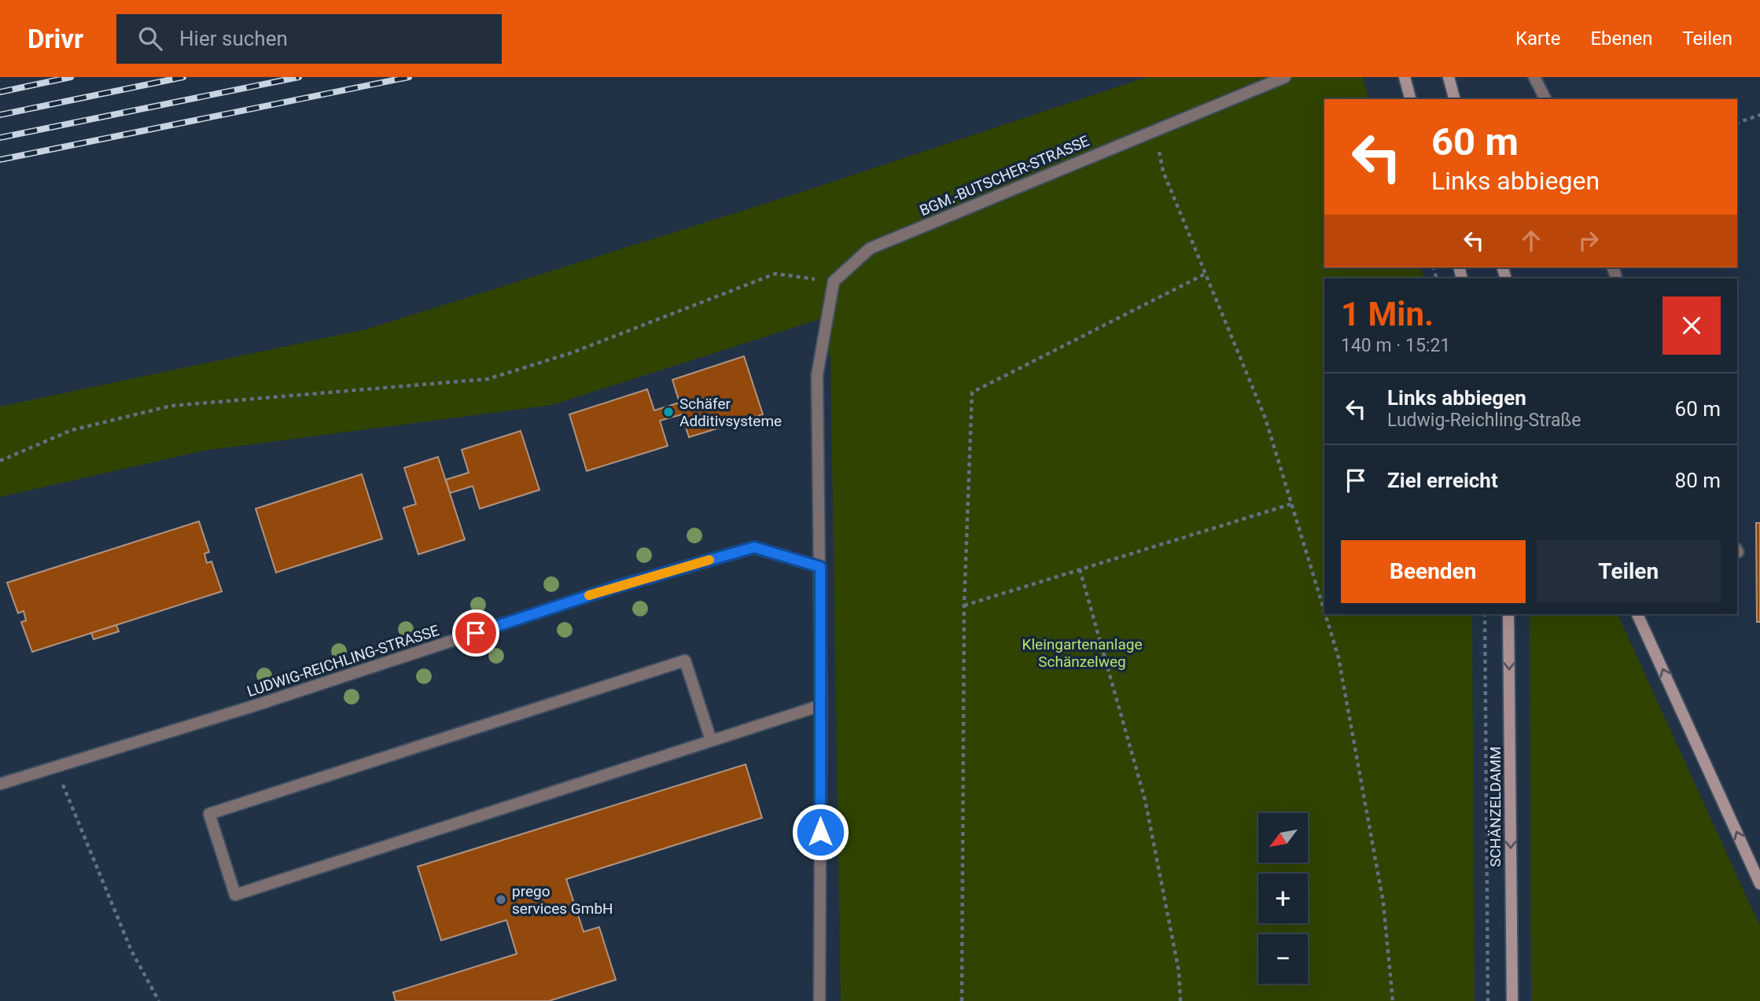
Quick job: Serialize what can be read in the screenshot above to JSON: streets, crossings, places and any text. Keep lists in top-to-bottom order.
{
  "streets": {
    "main road": ["SCHÄNZELDAMM"],
    "street": ["BGM.-BUTSCHER-STRASSE", "LUDWIG-REICHLING-STRASSE"]
  },
  "one_way": ["SCHÄNZELDAMM"],
  "parks": ["Kleingartenanlage Schänzelweg"],
  "places": ["Schäfer Additivsysteme", "prego services GmbH"],
  "north": "bottom left",
  "page": {
    "header": "Drivr",
    "search": "Hier suchen",
    "nav": ["Karte", "Ebenen", "Teilen"],
    "turn": ["60 m", "Links abbiegen"],
    "heading": ["1 Min.", "140 m · 15:21"],
    "list": [
      {
        "name": "Links abbiegen",
        "note": "Ludwig-Reichling-Straße",
        "value": "60 m"
      },
      {
        "name": "Ziel erreicht",
        "value": "80 m"
      }
    ],
    "buttons": ["Beenden", "Teilen"],
    "map_buttons": ["+", "−"]
  }
}
